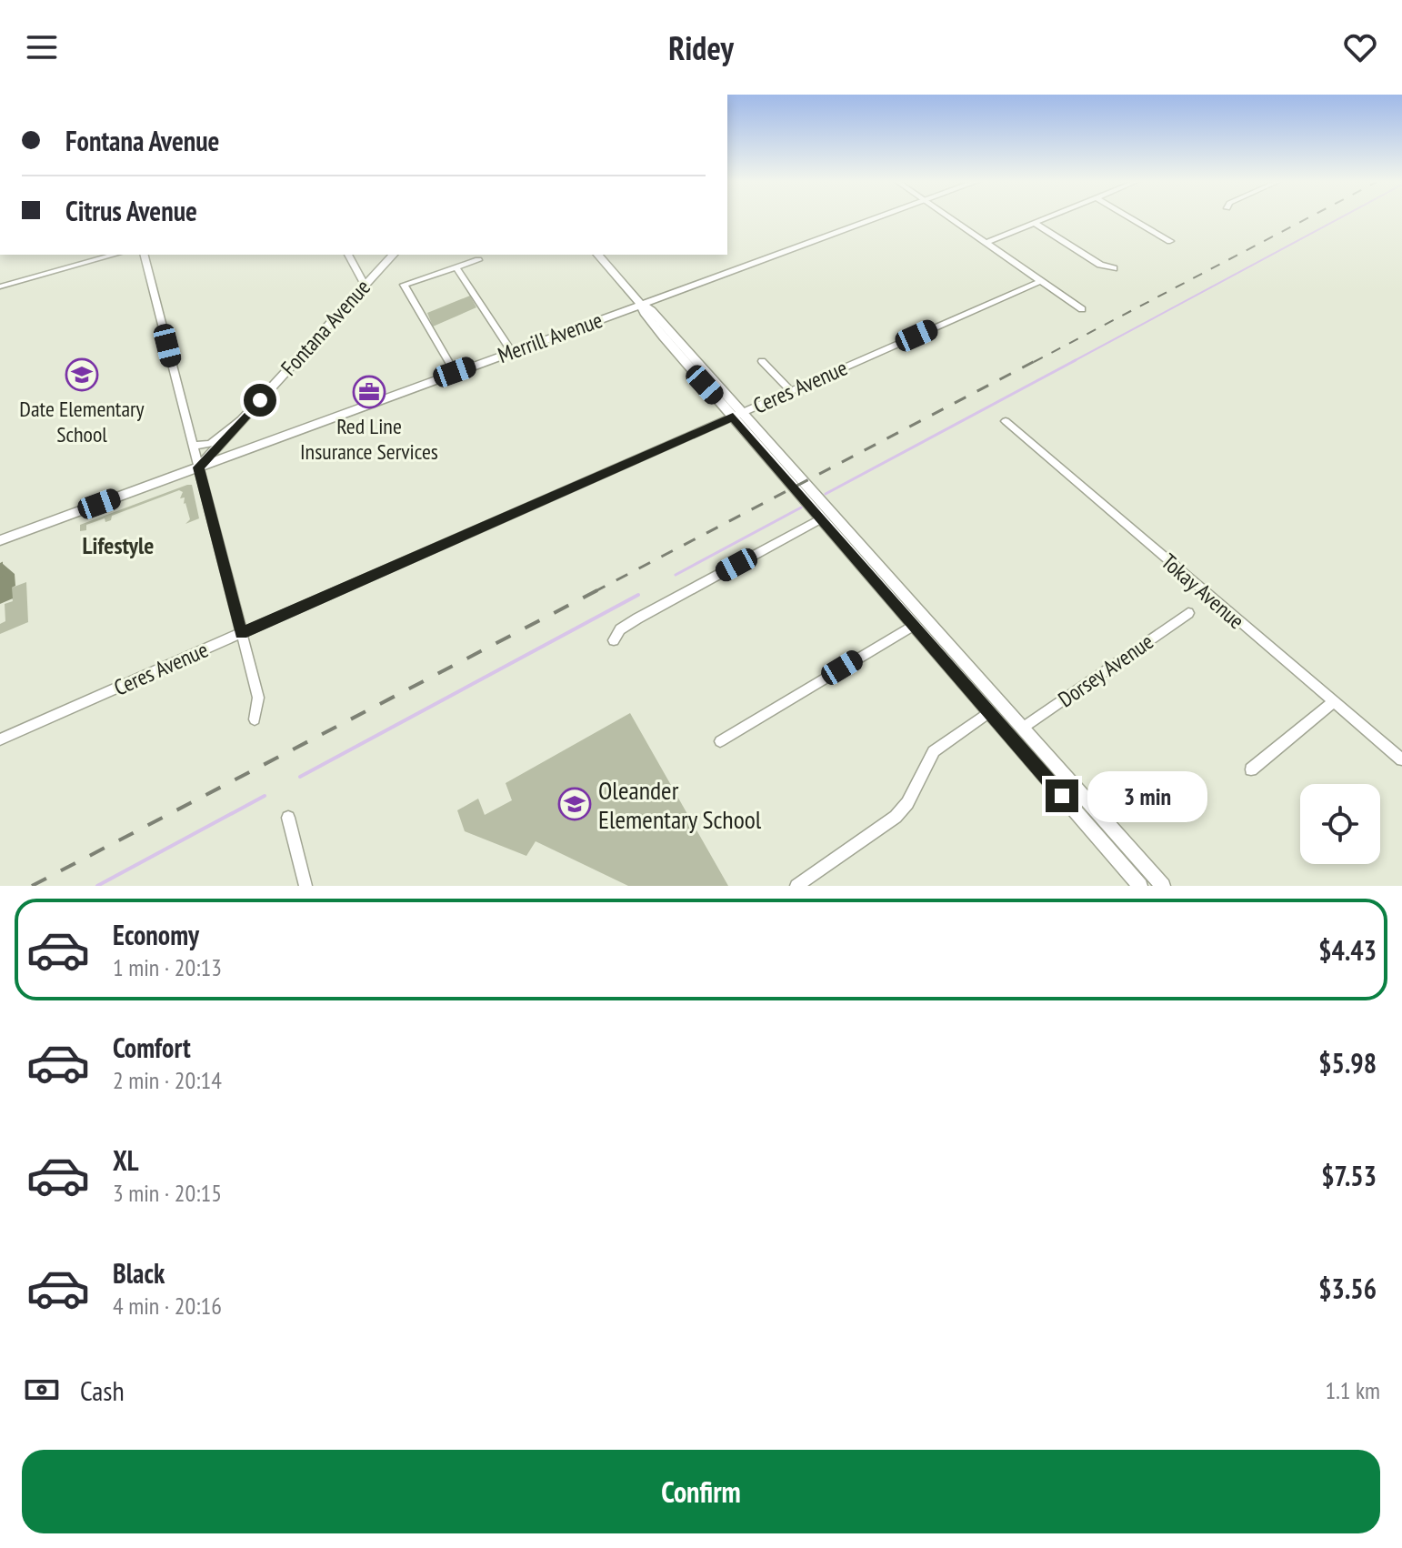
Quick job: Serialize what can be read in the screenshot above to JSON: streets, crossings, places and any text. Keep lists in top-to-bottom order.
{
  "streets": {
    "main road": ["Fontana Avenue", "Merrill Avenue"],
    "street": ["Ceres Avenue", "Tokay Avenue", "Dorsey Avenue"]
  },
  "crossings": [
    ["Fontana Avenue", "Merrill Avenue"]
  ],
  "districts": ["Lifestyle"],
  "places": {
    "school or university": ["Date Elementary School", "Oleander Elementary School"],
    "office": ["Red Line Insurance Services"]
  },
  "page": {
    "header": "Ridey",
    "banner": ["Fontana Avenue", "Citrus Avenue"],
    "bubble": "3 min",
    "list": [
      {
        "name": "Economy",
        "note": "1 min · 20:13",
        "value": "$4.43"
      },
      {
        "name": "Comfort",
        "note": "2 min · 20:14",
        "value": "$5.98"
      },
      {
        "name": "XL",
        "note": "3 min · 20:15",
        "value": "$7.53"
      },
      {
        "name": "Black",
        "note": "4 min · 20:16",
        "value": "$3.56"
      }
    ],
    "pay": ["Cash", "1.1 km"],
    "buttons": "Confirm"
  }
}
